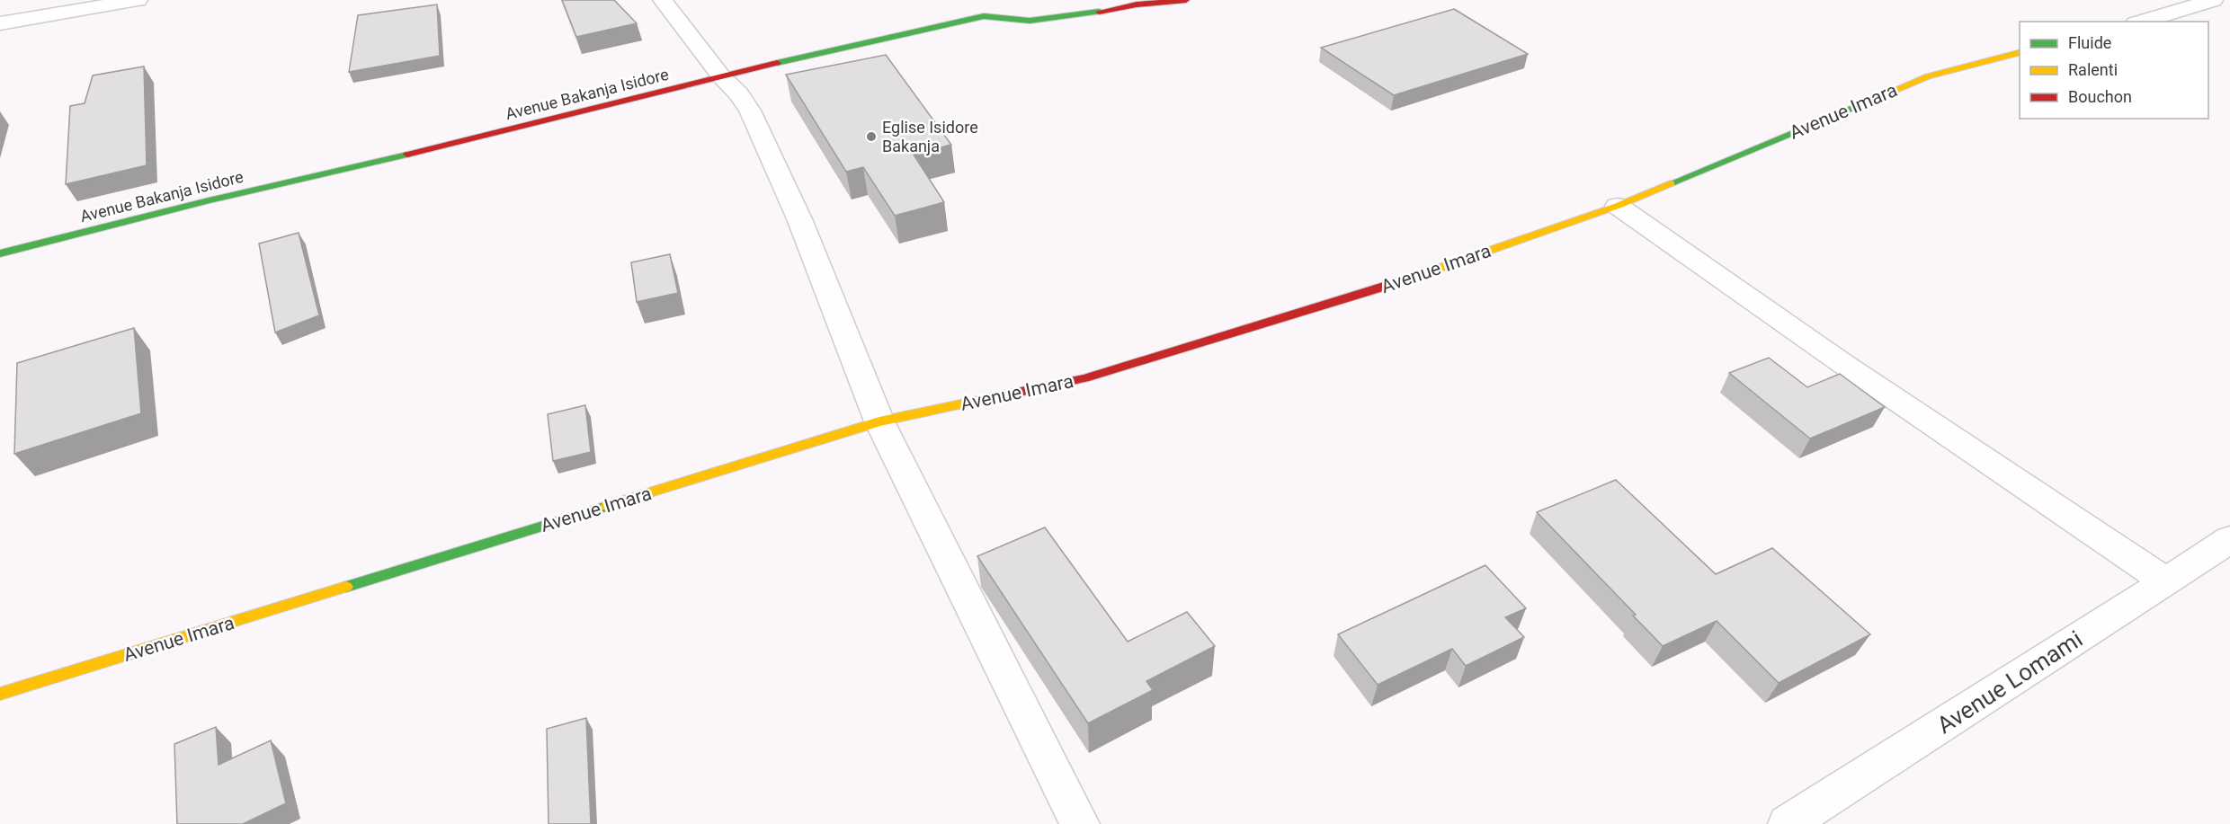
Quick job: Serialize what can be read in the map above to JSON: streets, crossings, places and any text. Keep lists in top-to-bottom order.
{
  "streets": {
    "street": ["Avenue Bakanja Isidore", "Avenue Imara", "Avenue Lomami"]
  },
  "places": ["Eglise Isidore Bakanja"],
  "legend": ["Fluide", "Ralenti", "Bouchon"]
}
